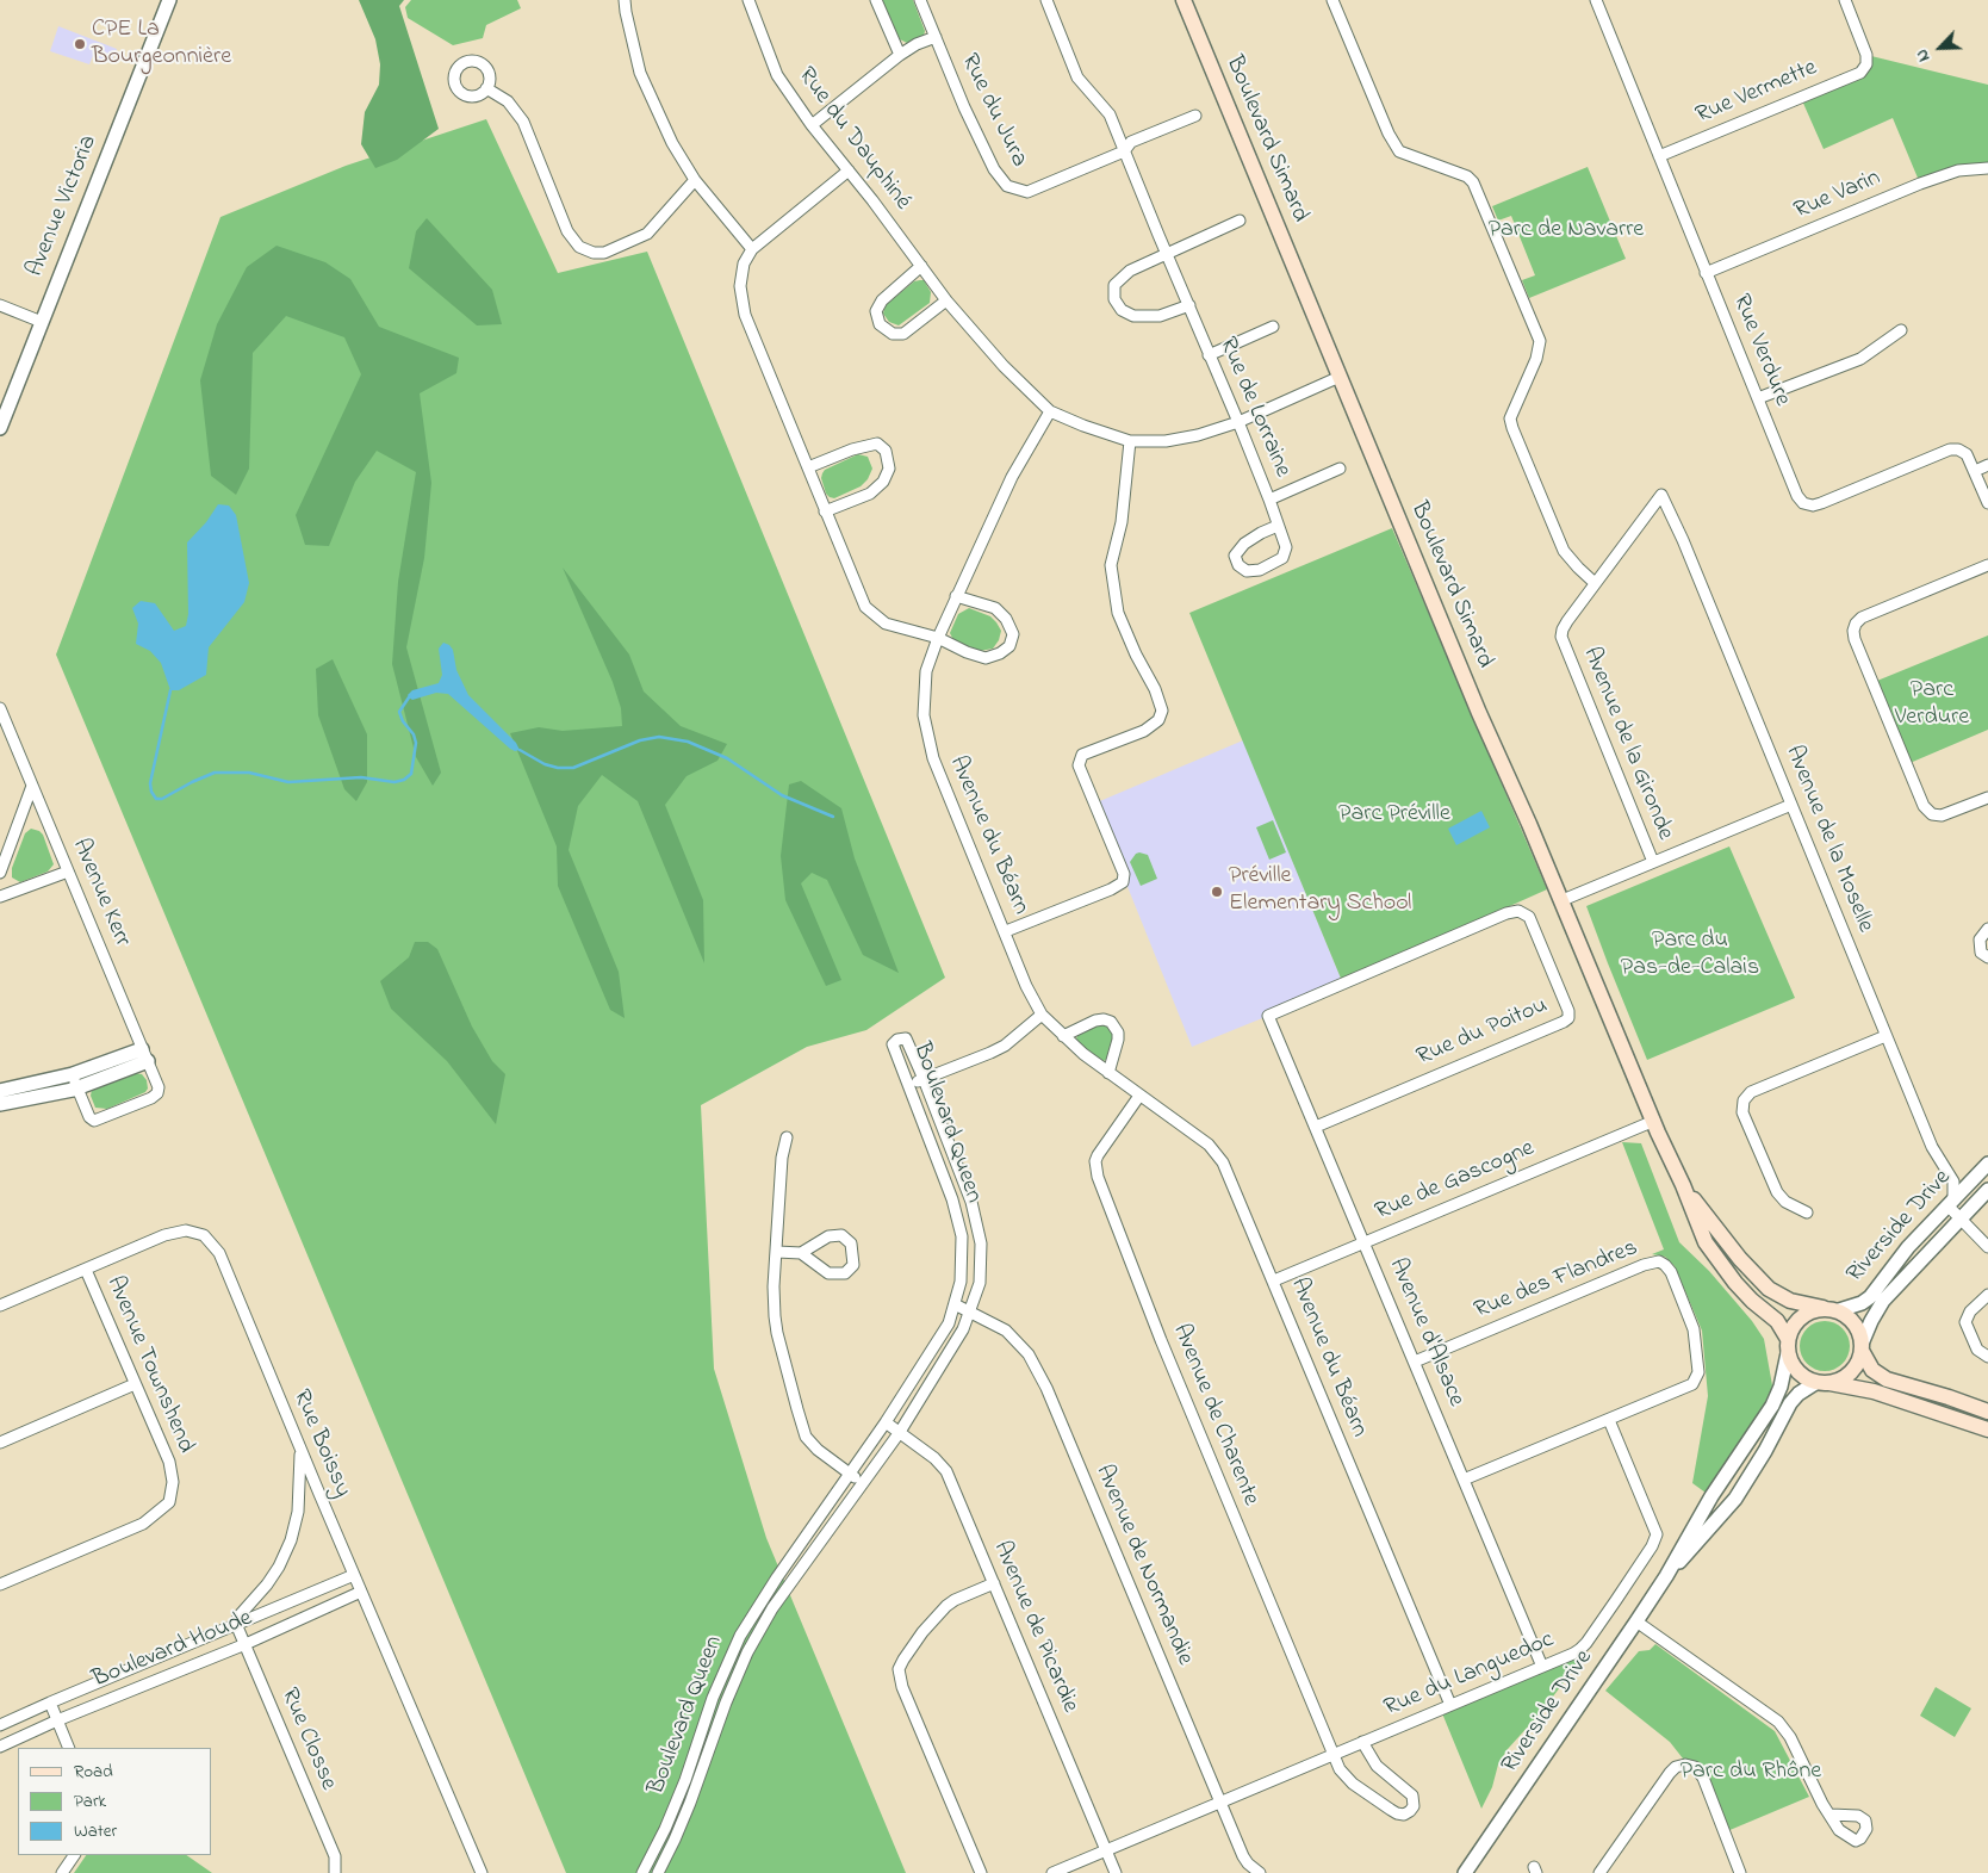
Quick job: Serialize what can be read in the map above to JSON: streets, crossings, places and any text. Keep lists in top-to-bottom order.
{
  "streets": {
    "main road": ["Boulevard Simard"],
    "street": [
      "Rue Vermette",
      "Rue du Jura",
      "Rue du Dauphiné",
      "Rue Varin",
      "Avenue Victoria",
      "Rue Verdure",
      "Rue de Lorraine",
      "Avenue de la Gironde",
      "Avenue du Béarn",
      "Avenue de la Moselle",
      "Avenue Kerr",
      "Rue du Poitou",
      "Boulevard Queen",
      "Rue de Gascogne",
      "Riverside Drive",
      "Rue des Flandres",
      "Avenue d'Alsace",
      "Avenue Townshend",
      "Avenue de Charente",
      "Rue Boissy",
      "Avenue de Normandie",
      "Avenue de Picardie",
      "Boulevard Houde",
      "Rue du Languedoc",
      "Rue Closse"
    ]
  },
  "crossings": [
    ["Rue Vermette", "Rue Verdure"],
    ["Rue du Jura", "Rue du Dauphiné"],
    ["Rue du Jura", "Rue de Lorraine"],
    ["Rue du Dauphiné", "Boulevard Simard"],
    ["Rue du Dauphiné", "Rue de Lorraine"],
    ["Rue du Dauphiné", "Avenue du Béarn"],
    ["Boulevard Simard", "Rue de Gascogne"],
    ["Boulevard Simard", "Riverside Drive"],
    ["Rue Varin", "Rue Verdure"],
    ["Avenue de la Gironde", "Avenue de la Moselle"],
    ["Avenue du Béarn", "Rue de Gascogne"],
    ["Avenue du Béarn", "Avenue de Charente"],
    ["Avenue du Béarn", "Rue du Languedoc"],
    ["Avenue de la Moselle", "Riverside Drive"],
    ["Rue du Poitou", "Avenue d'Alsace"],
    ["Boulevard Queen", "Avenue de Normandie"],
    ["Boulevard Queen", "Avenue de Picardie"],
    ["Rue de Gascogne", "Avenue d'Alsace"],
    ["Rue des Flandres", "Avenue d'Alsace"],
    ["Rue des Flandres", "Rue du Languedoc"],
    ["Avenue d'Alsace", "Rue du Languedoc"],
    ["Avenue Townshend", "Rue Boissy"],
    ["Avenue de Charente", "Rue du Languedoc"],
    ["Rue Boissy", "Boulevard Houde"],
    ["Avenue de Normandie", "Rue du Languedoc"],
    ["Avenue de Picardie", "Rue du Languedoc"],
    ["Boulevard Houde", "Rue Closse"]
  ],
  "parks": [
    "Parc de Navarre",
    "Parc Verdure",
    "Parc Préville",
    "Parc du Pas-de-Calais",
    "Parc du Rhône"
  ],
  "places": ["CPE La Bourgeonnière", "Préville Elementary School"],
  "legend": ["Road", "Park", "Water"],
  "north": "bottom left"
}
